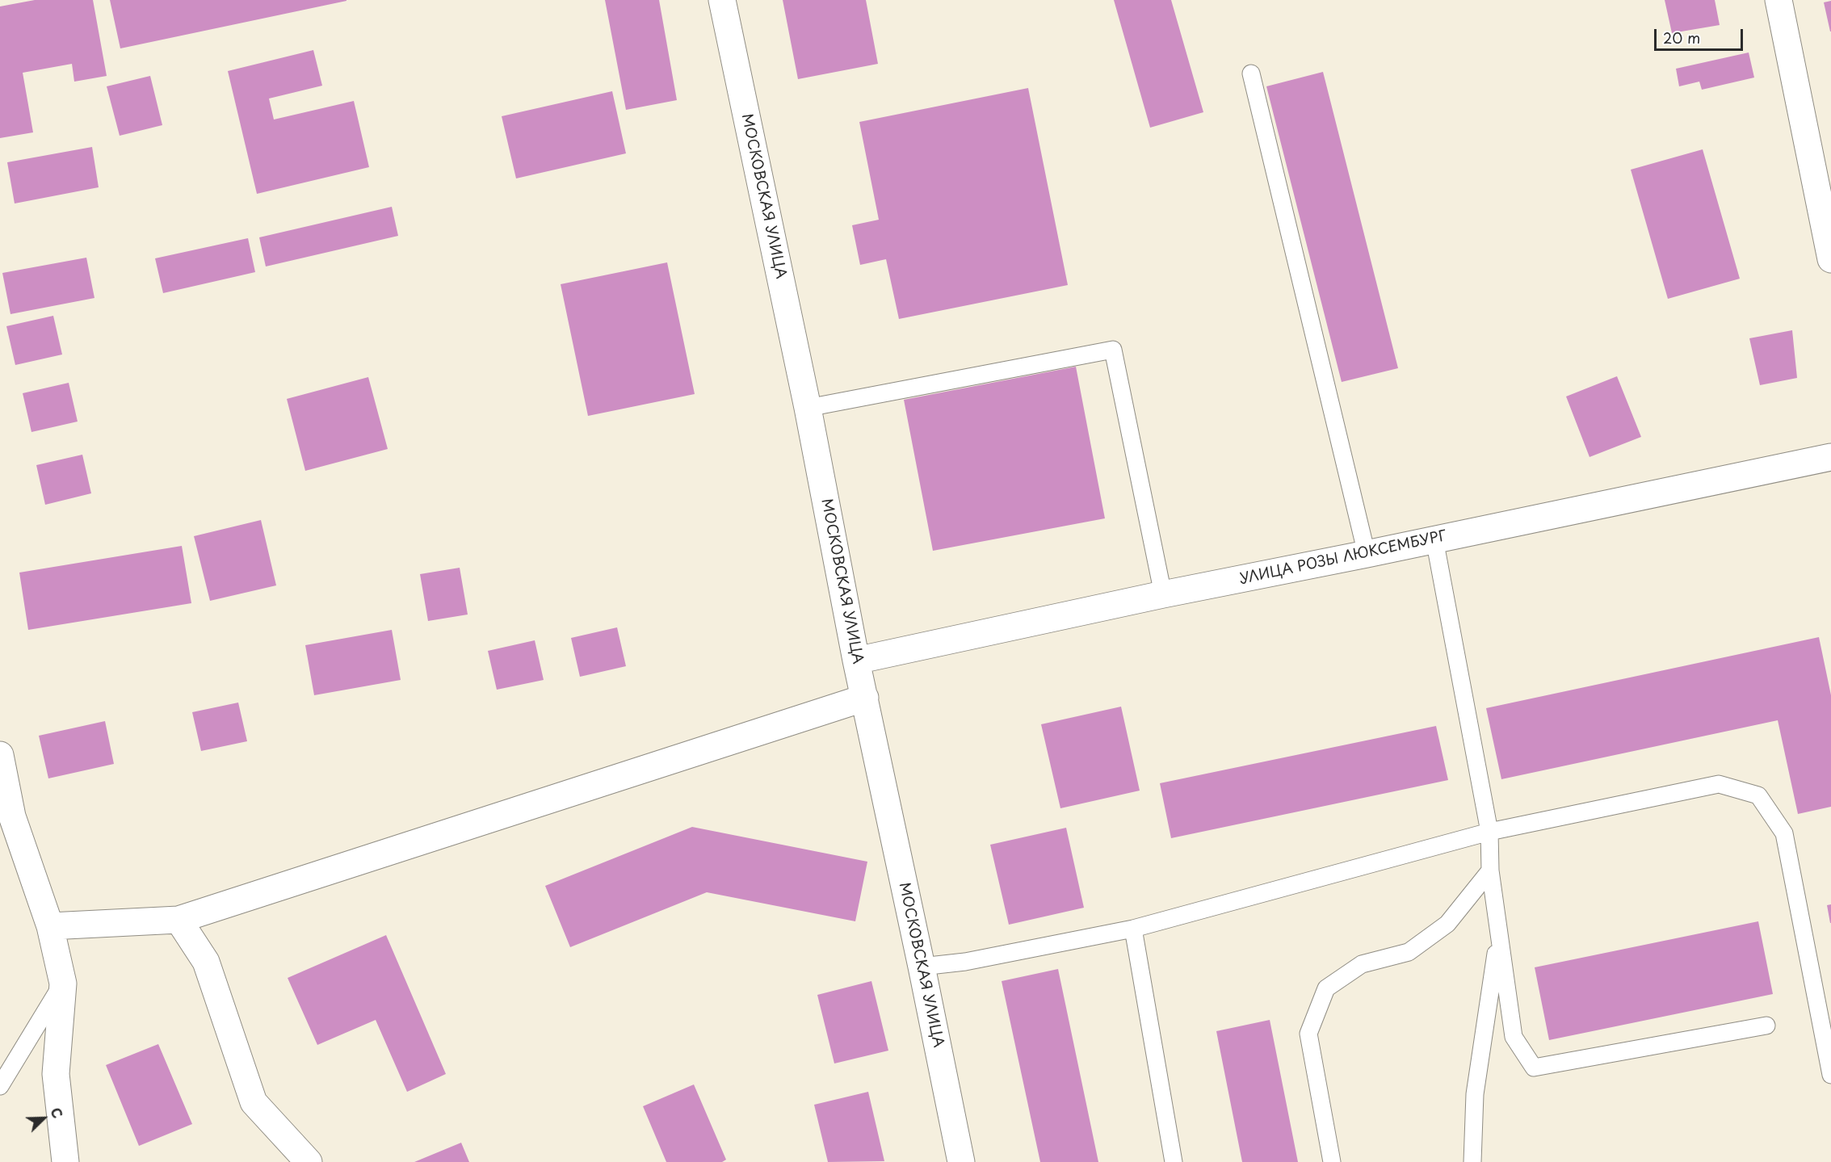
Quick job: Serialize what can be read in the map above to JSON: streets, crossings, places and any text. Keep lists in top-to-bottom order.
{
  "streets": {
    "street": ["МОСКОВСКАЯ УЛИЦА", "УЛИЦА РОЗЫ ЛЮКСЕМБУРГ"]
  },
  "crossings": [
    ["МОСКОВСКАЯ УЛИЦА", "УЛИЦА РОЗЫ ЛЮКСЕМБУРГ"]
  ],
  "scale_bar": "20 m",
  "north": "top right"
}
